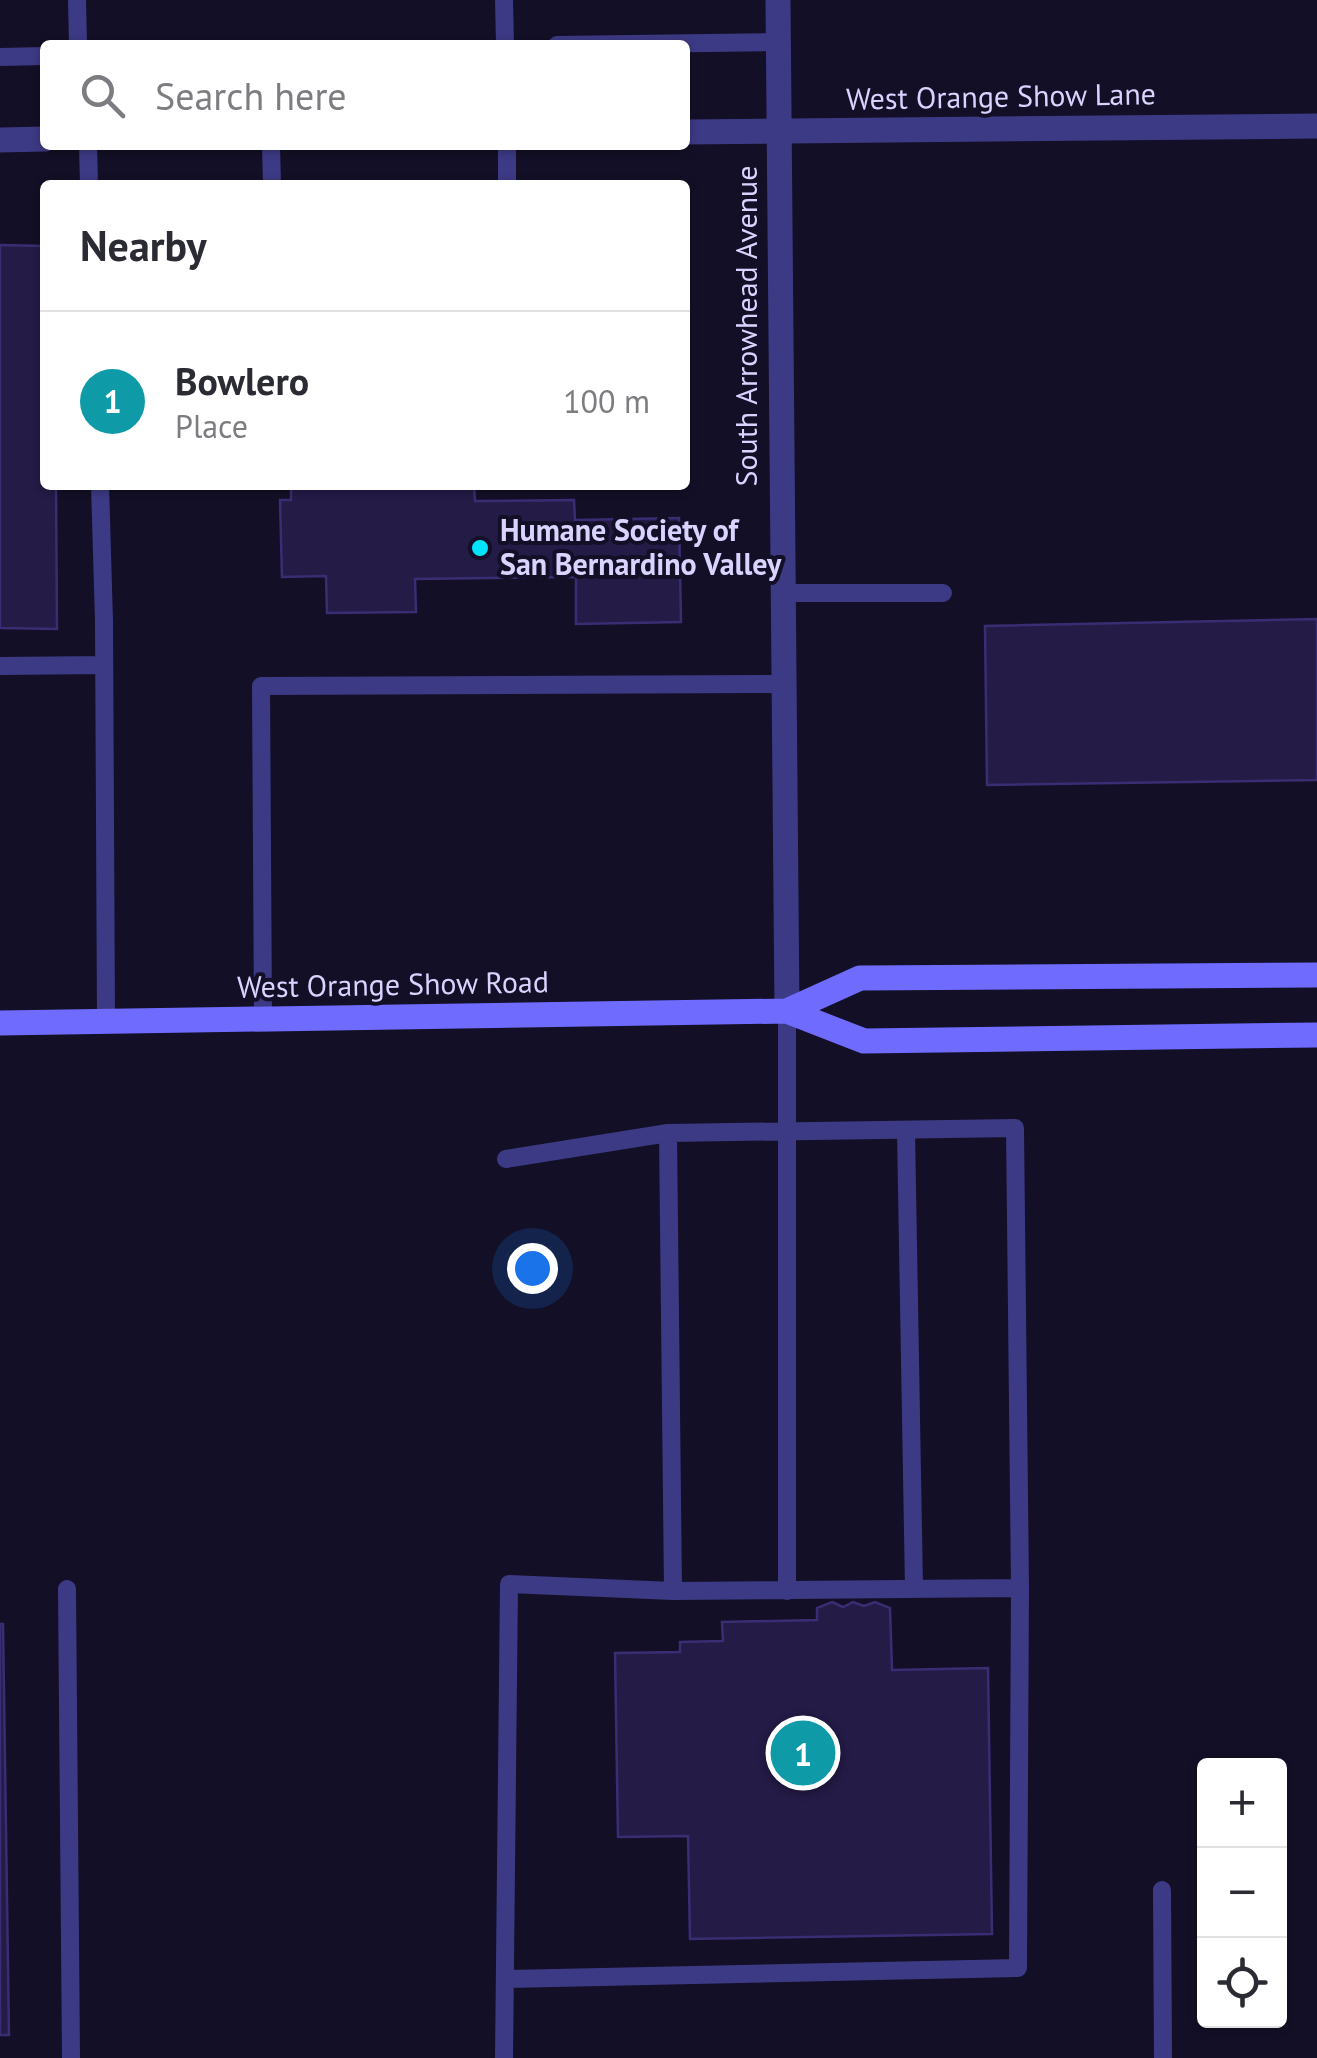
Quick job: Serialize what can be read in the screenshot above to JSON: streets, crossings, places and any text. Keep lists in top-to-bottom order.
{
  "streets": {
    "main road": ["West Orange Show Road"],
    "street": ["West Orange Show Lane", "South Arrowhead Avenue"]
  },
  "crossings": [
    ["West Orange Show Lane", "South Arrowhead Avenue"],
    ["South Arrowhead Avenue", "West Orange Show Road"]
  ],
  "places": ["Humane Society of San Bernardino Valley"],
  "page": {
    "search": "Search here",
    "heading": "Nearby",
    "list": [
      {
        "mark": "1",
        "name": "Bowlero",
        "note": "Place",
        "value": "100 m"
      }
    ],
    "pins": "1",
    "map_buttons": ["+", "−"]
  }
}
